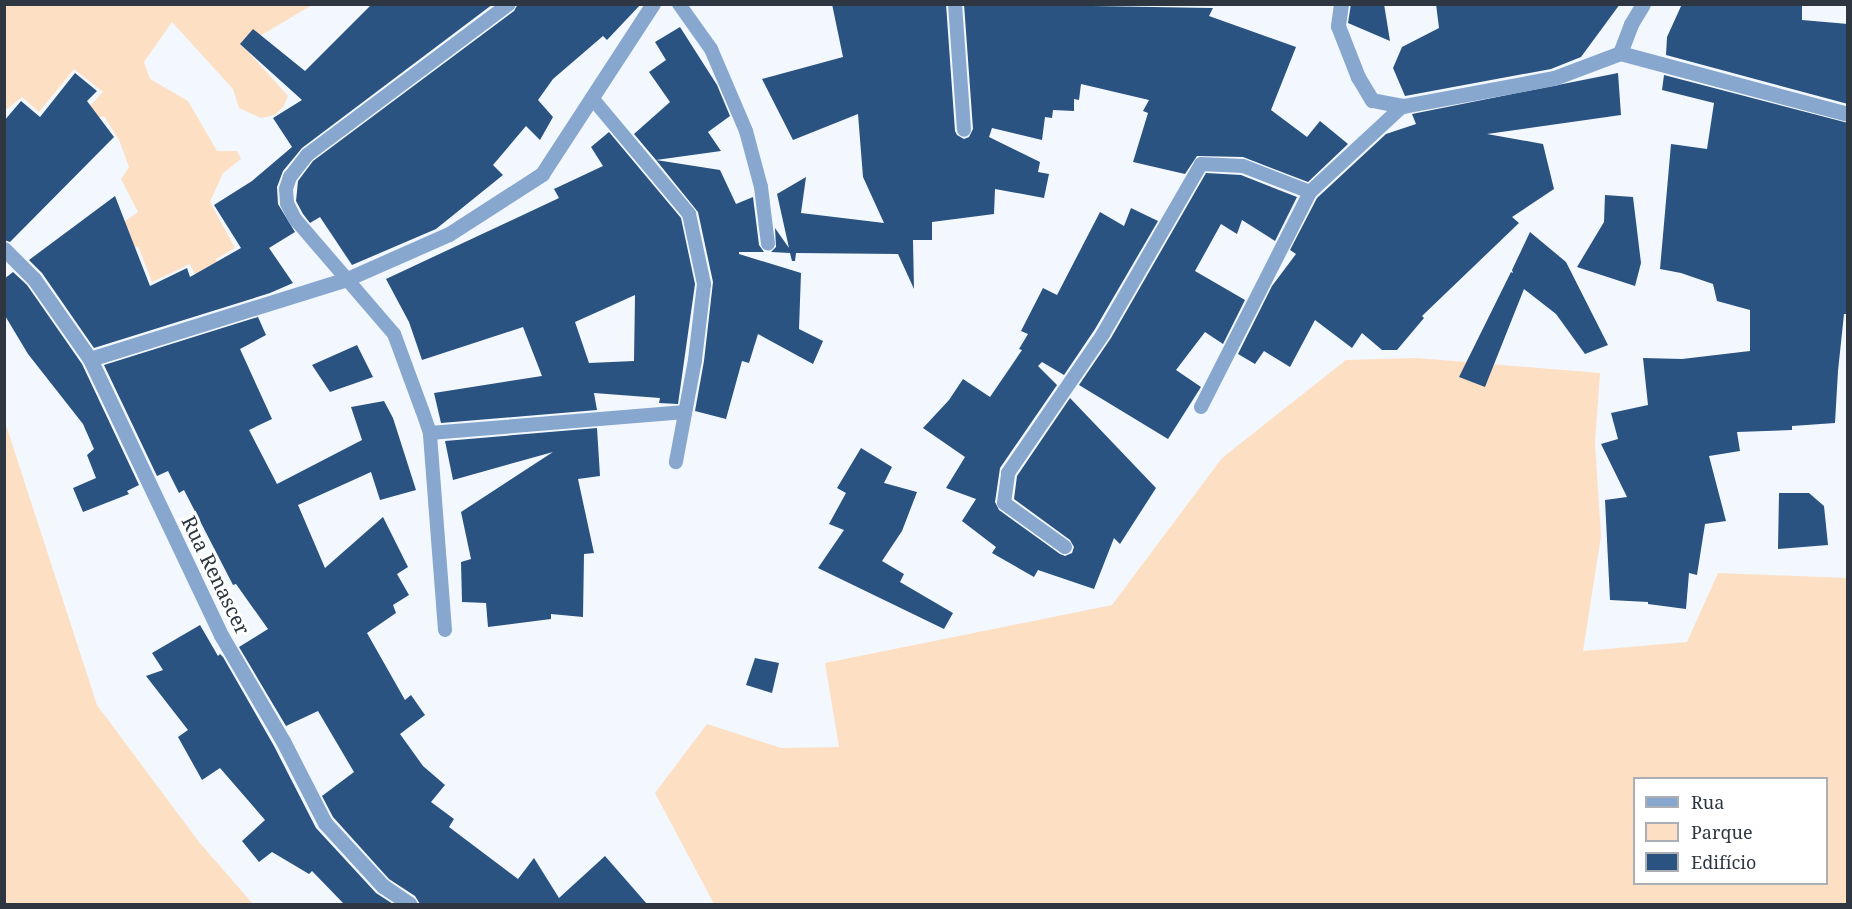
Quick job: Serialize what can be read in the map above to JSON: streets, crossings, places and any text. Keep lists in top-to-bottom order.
{
  "streets": {
    "street": ["Rua Renascer"]
  },
  "legend": ["Rua", "Parque", "Edifício"]
}
